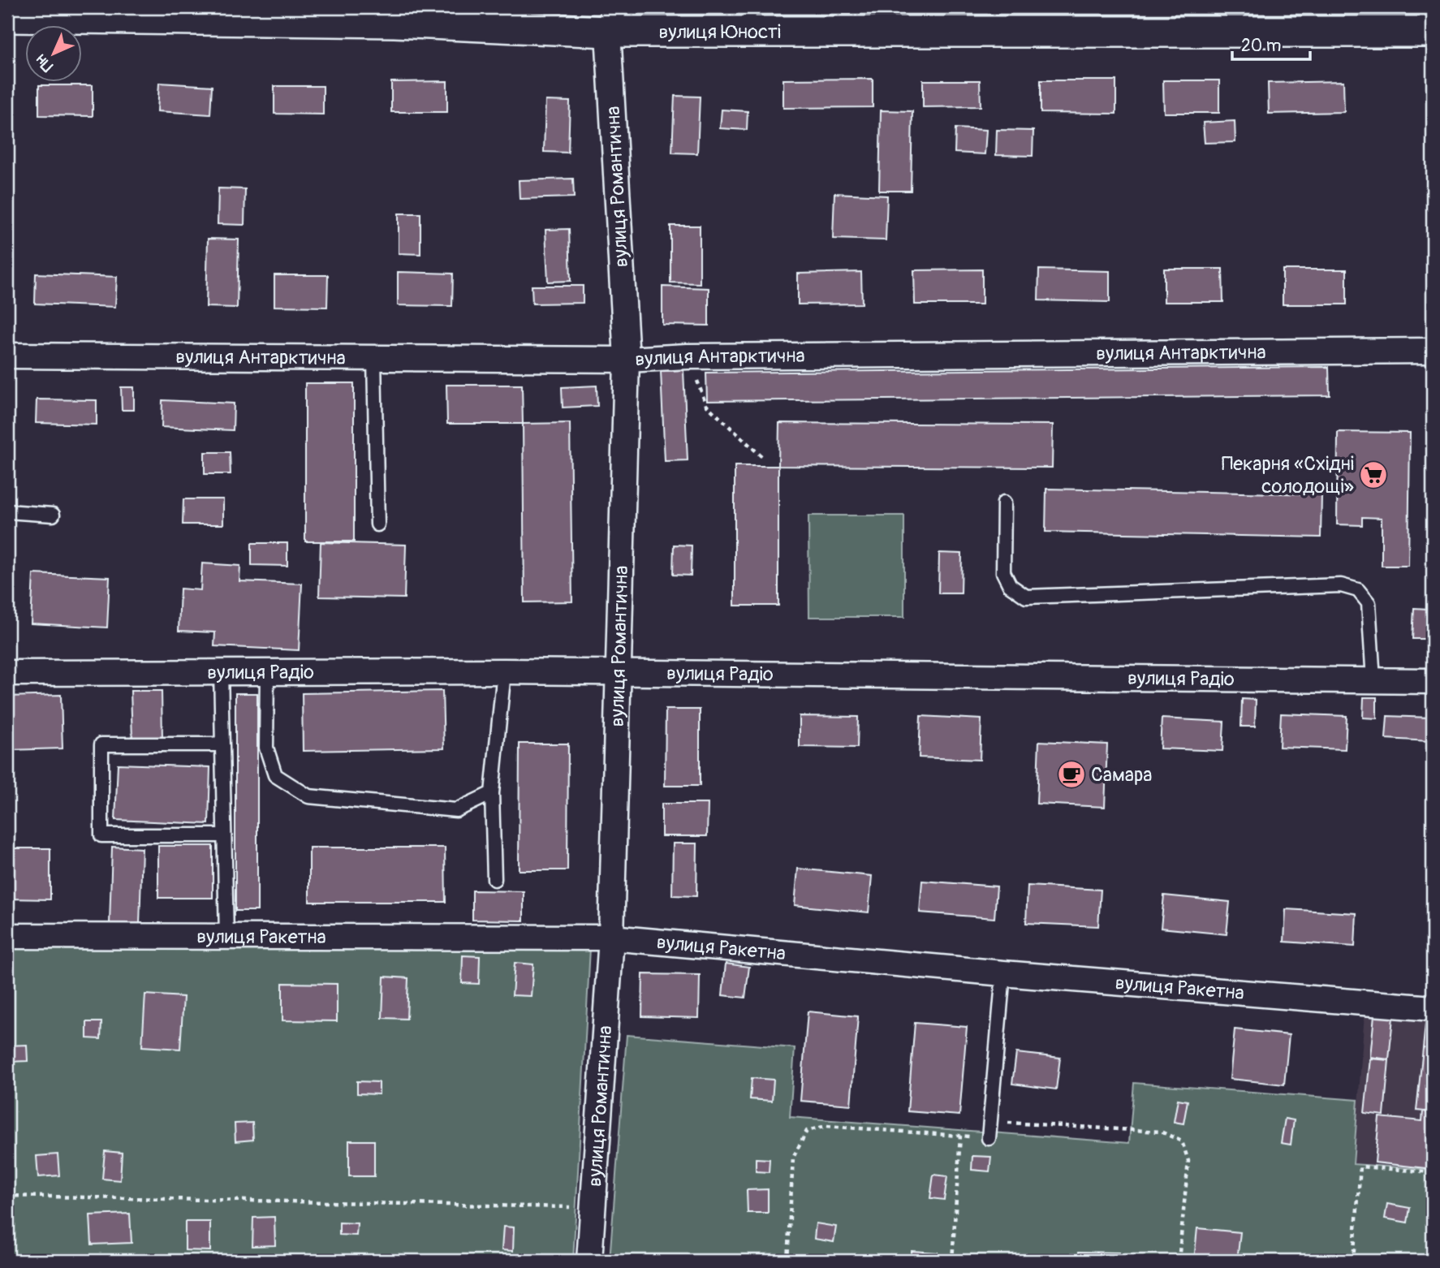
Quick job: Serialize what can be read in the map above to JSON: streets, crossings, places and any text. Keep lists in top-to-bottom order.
{
  "streets": {
    "street": [
      "вулиця Юності",
      "вулиця Романтична",
      "вулиця Антарктична",
      "вулиця Радіо",
      "вулиця Ракетна"
    ]
  },
  "crossings": [
    ["вулиця Юності", "вулиця Романтична"],
    ["вулиця Романтична", "вулиця Антарктична"],
    ["вулиця Романтична", "вулиця Радіо"],
    ["вулиця Романтична", "вулиця Ракетна"]
  ],
  "places": {
    "supermarket": ["Пекарня «Східні солодощі»"],
    "cafe": ["Самара"]
  },
  "scale_bar": "20 m",
  "north": "bottom left"
}
